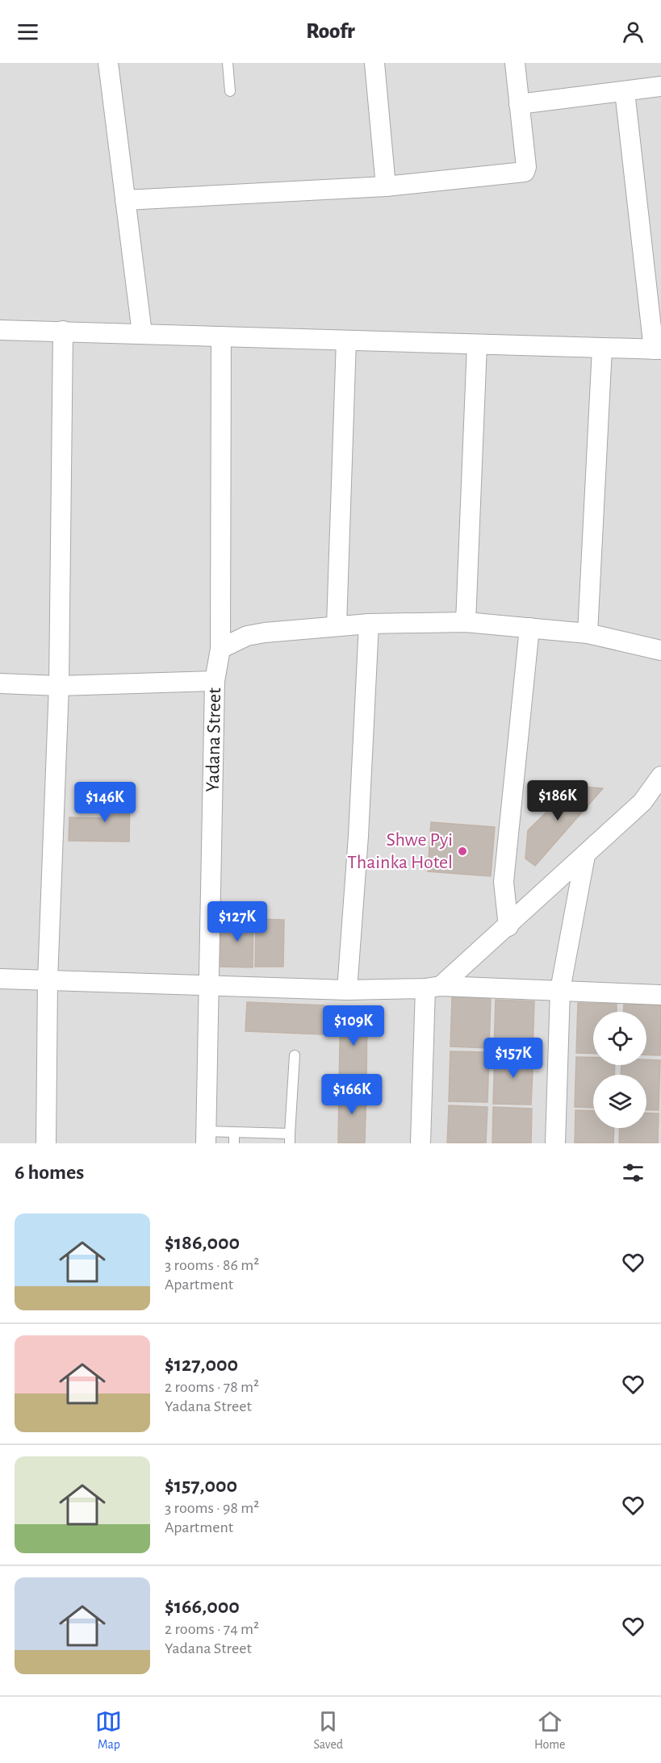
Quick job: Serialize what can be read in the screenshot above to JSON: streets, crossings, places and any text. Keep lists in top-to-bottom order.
{
  "streets": {
    "street": ["Yadana Street"]
  },
  "places": ["Shwe Pyi Thainka Hotel"],
  "page": {
    "header": "Roofr",
    "price": [
      "$186K",
      "$146K",
      "$127K",
      "$109K",
      "$157K",
      "$166K"
    ],
    "heading": "6 homes",
    "list": [
      {
        "name": "$186,000",
        "note": "3 rooms · 86 m² · Apartment"
      },
      {
        "name": "$127,000",
        "note": "2 rooms · 78 m² · Yadana Street"
      },
      {
        "name": "$157,000",
        "note": "3 rooms · 98 m² · Apartment"
      },
      {
        "name": "$166,000",
        "note": "2 rooms · 74 m² · Yadana Street"
      }
    ],
    "tabs": ["Map", "Saved", "Home"]
  }
}
